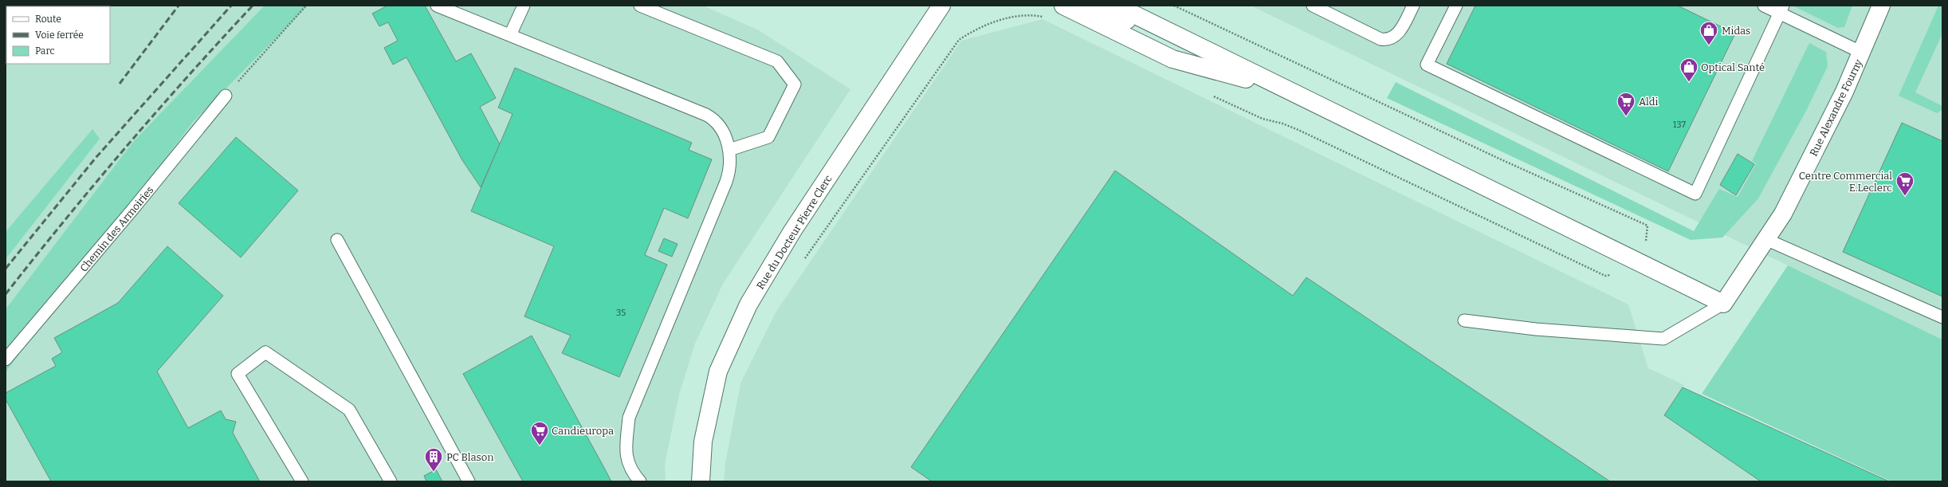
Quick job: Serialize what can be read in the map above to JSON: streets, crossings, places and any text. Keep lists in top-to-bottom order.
{
  "streets": {
    "main road": ["Rue Alexandre Fourny", "Rue du Docteur Pierre Clerc"],
    "lane": ["Chemin des Armoiries"]
  },
  "places": {
    "shop": ["Midas", "Optical Santé"],
    "supermarket": ["Aldi", "Centre Commercial E.Leclerc", "Candieuropa"],
    "building": ["PC Blason"]
  },
  "house_numbers": ["137", "35"],
  "legend": ["Route", "Voie ferrée", "Parc"]
}
